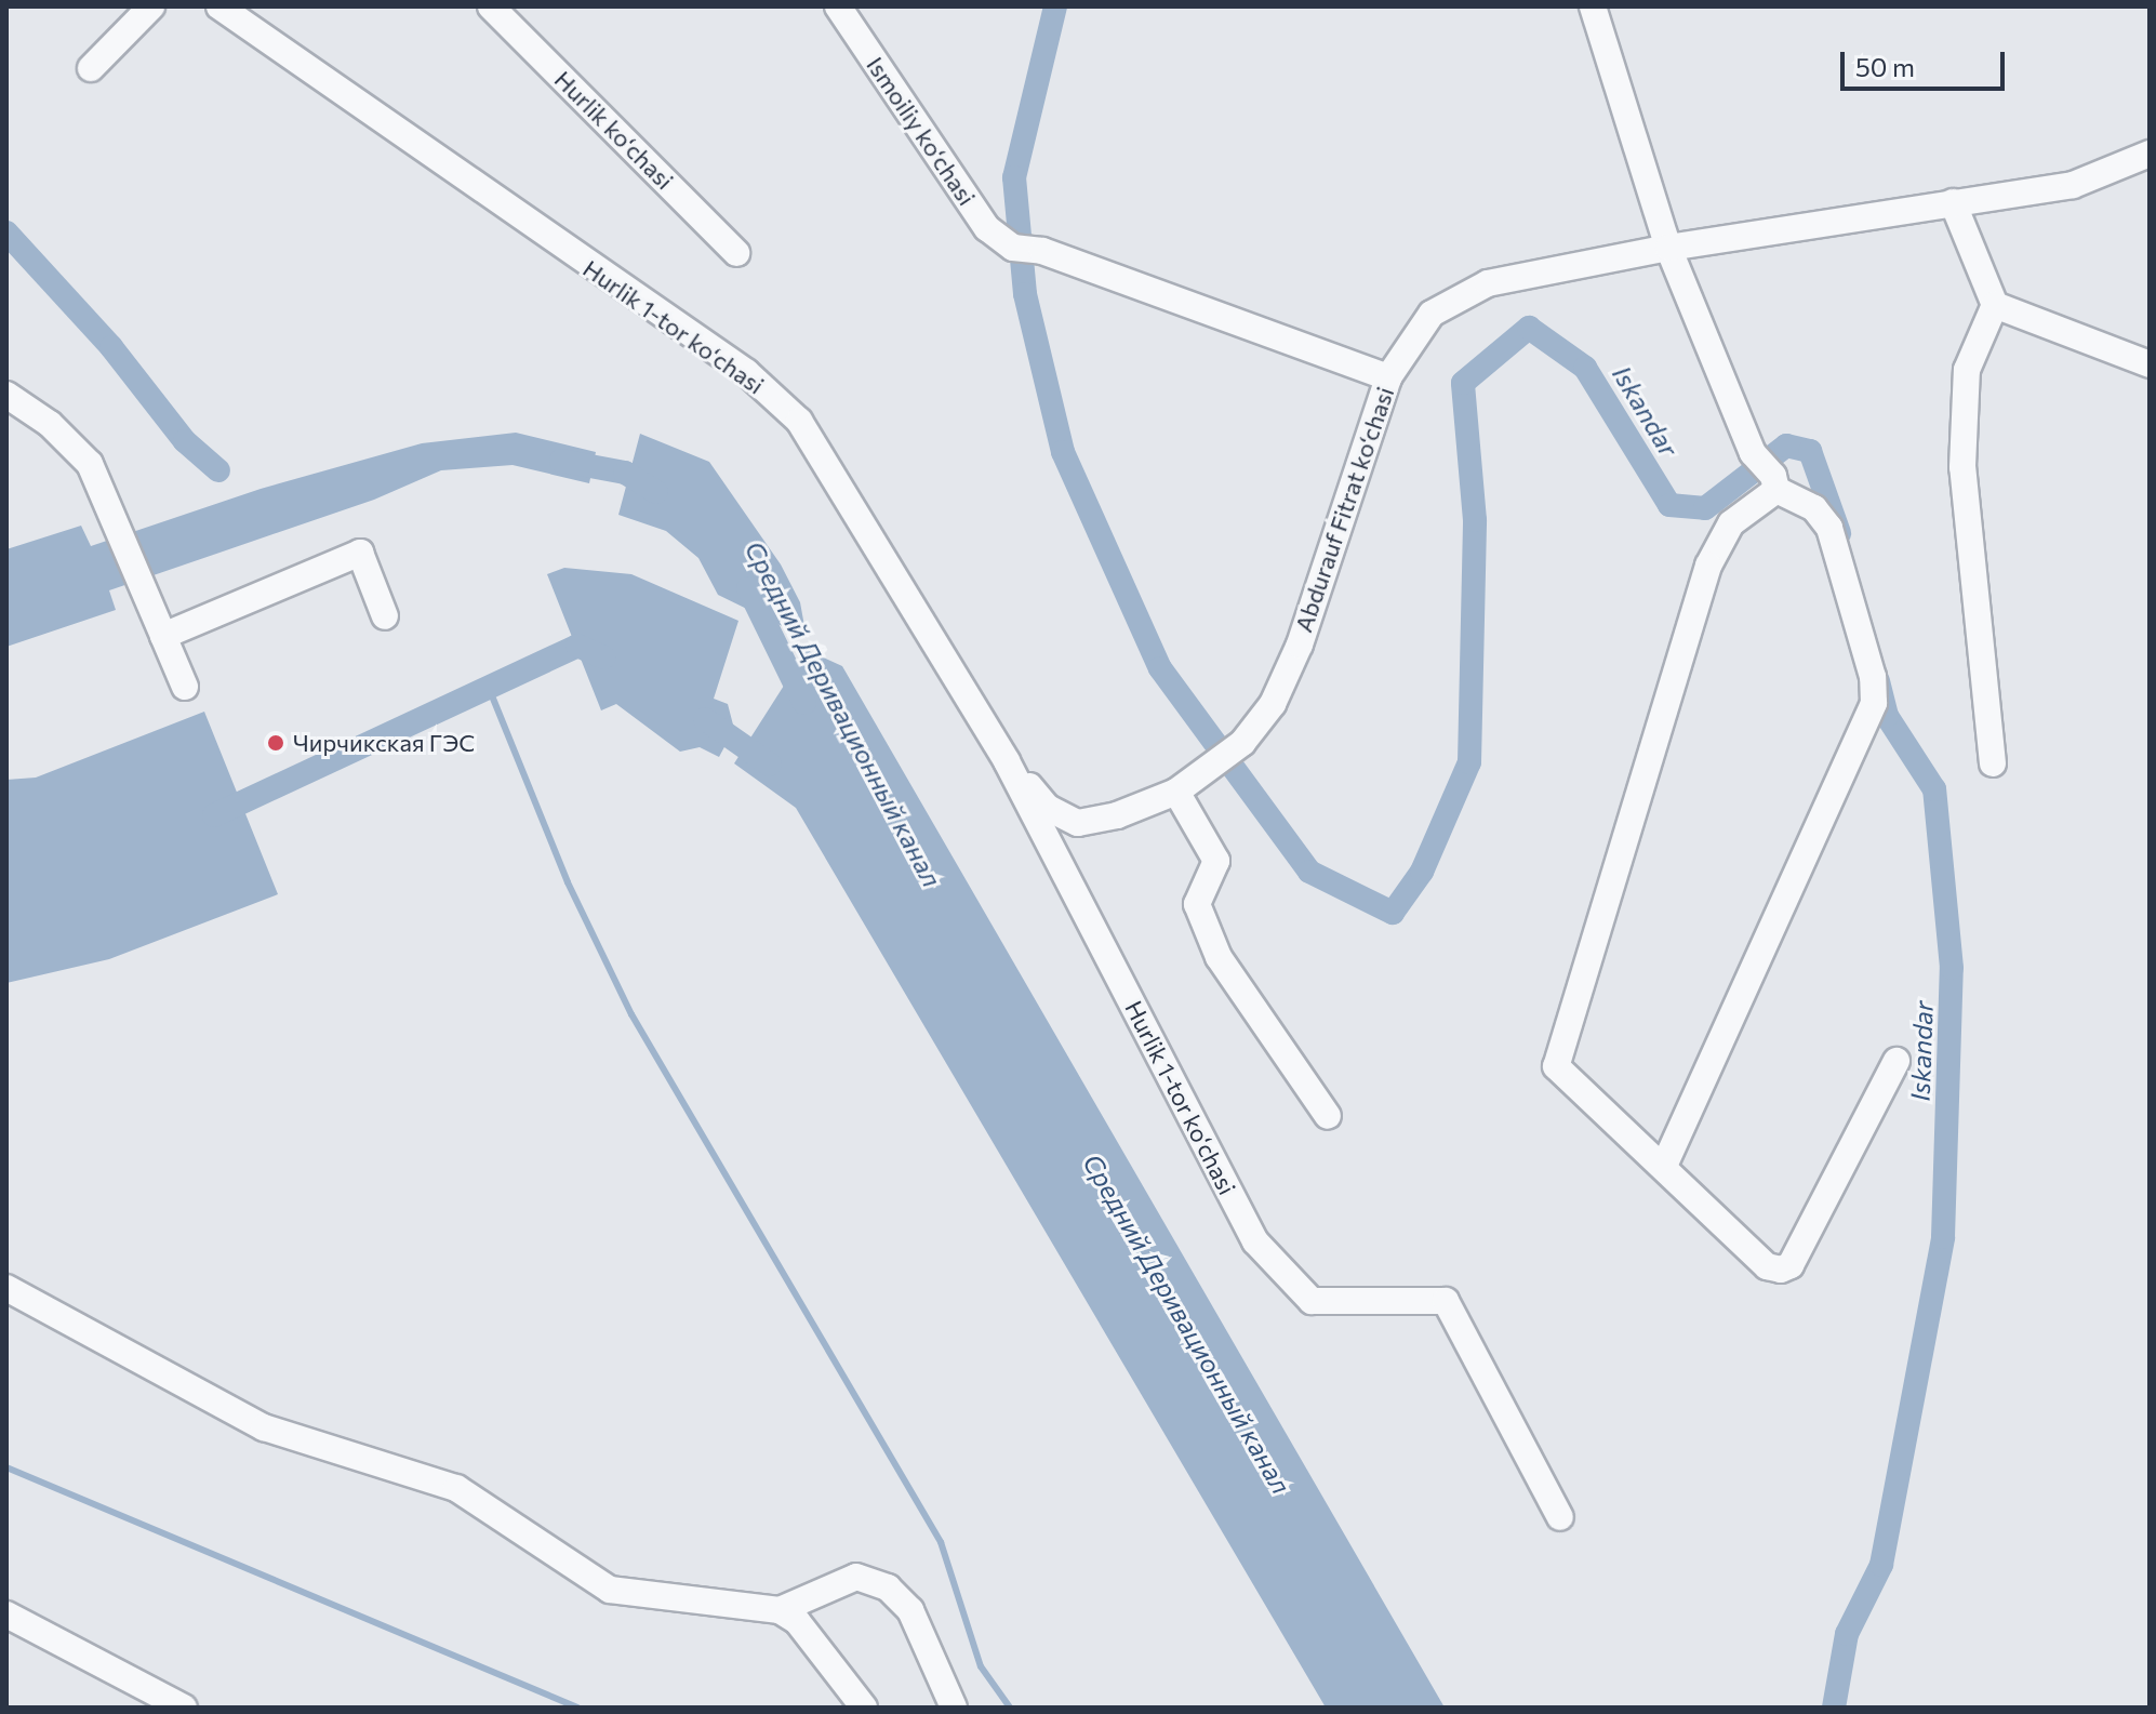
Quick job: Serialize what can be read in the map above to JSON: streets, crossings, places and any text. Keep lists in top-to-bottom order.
{
  "streets": {
    "street": [
      "Hurlik ko‘chasi",
      "Ismoiliy ko‘chasi",
      "Hurlik 1-tor ko‘chasi",
      "Abdurauf Fitrat ko‘chasi"
    ]
  },
  "crossings": [
    ["Ismoiliy ko‘chasi", "Abdurauf Fitrat ko‘chasi"],
    ["Hurlik 1-tor ko‘chasi", "Abdurauf Fitrat ko‘chasi"]
  ],
  "water": ["Iskandar", "Средний Деривационный канал"],
  "places": ["Чирчикская ГЭС"],
  "scale_bar": "50 m"
}
